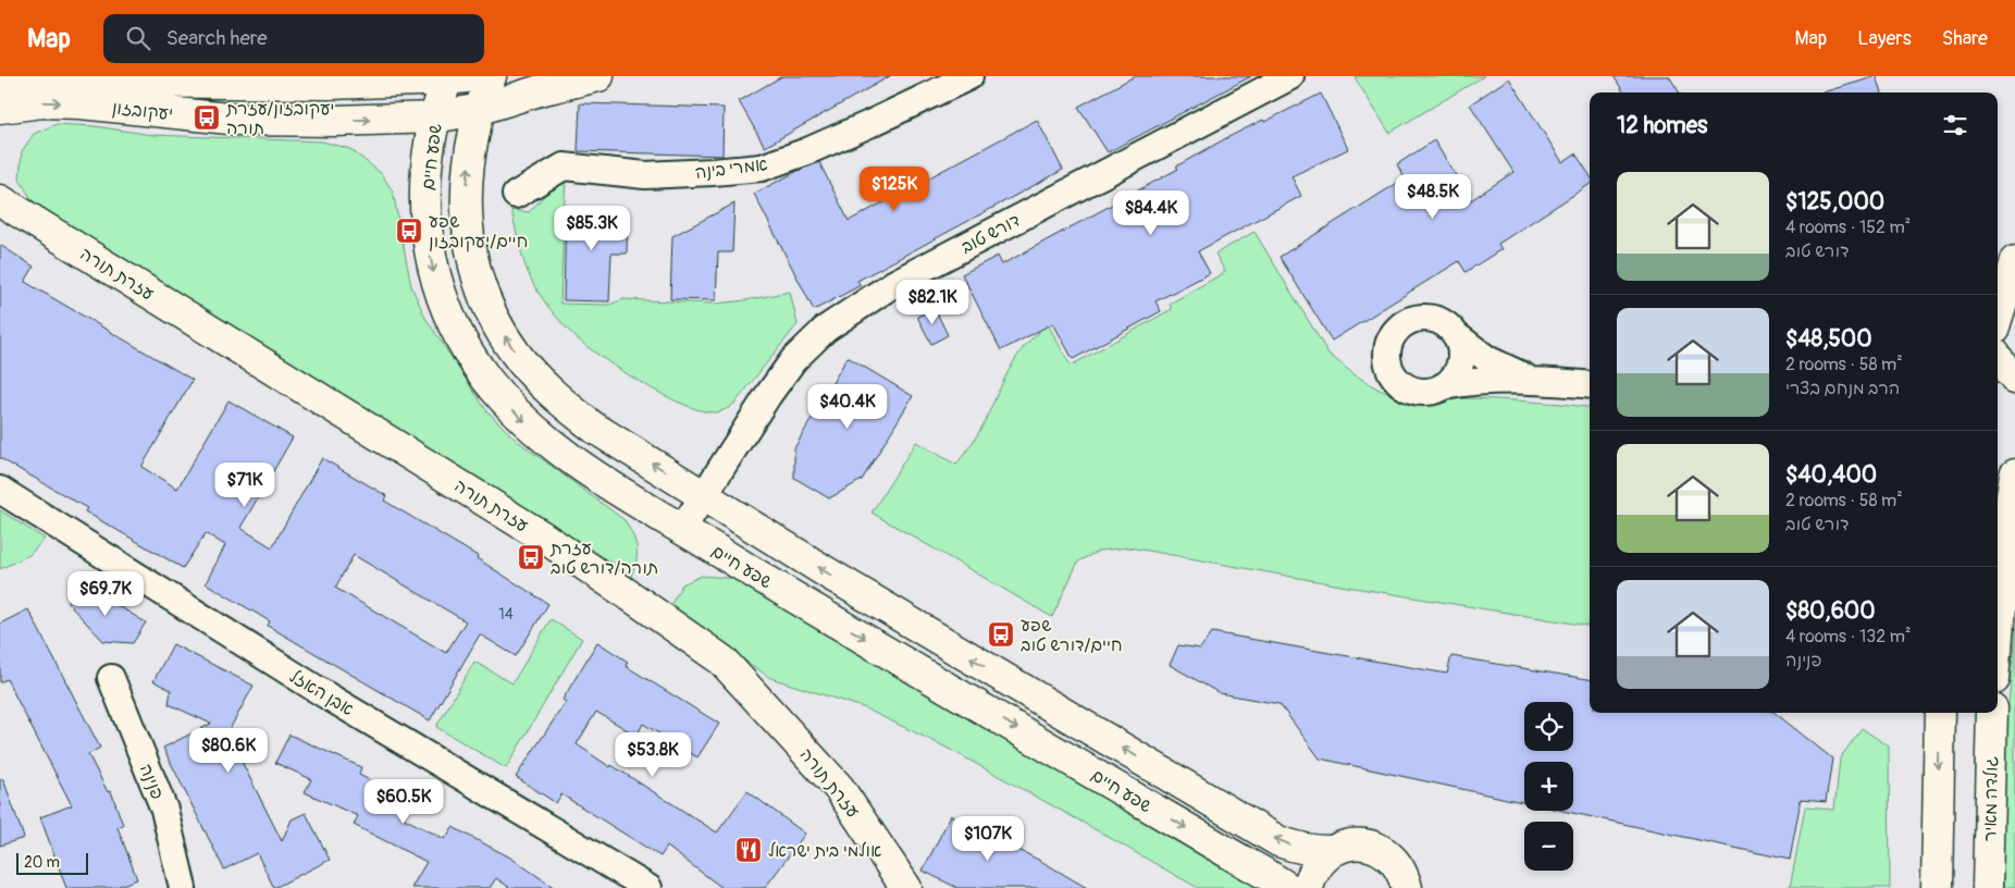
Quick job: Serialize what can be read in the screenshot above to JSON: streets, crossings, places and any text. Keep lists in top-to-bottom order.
{
  "streets": {
    "street": [
      "יעקובזון",
      "שפע חיים",
      "אמרי בינה",
      "דורש טוב",
      "עזרת תורה",
      "אבן האזל",
      "פנינה",
      "גולדה מאיר"
    ]
  },
  "crossings": [
    ["יעקובזון", "שפע חיים"],
    ["שפע חיים", "דורש טוב"]
  ],
  "places": {
    "bus stop": [
      "יעקובזון/עזרת תורה",
      "שפע חיים/יעקובזון",
      "עזרת תורה/דורש טוב",
      "שפע חיים/דורש טוב"
    ],
    "restaurant": ["אולמי בית ישראל"]
  },
  "house_numbers": ["14"],
  "scale_bar": "20 m",
  "page": {
    "header": "Map",
    "search": "Search here",
    "nav": ["Map", "Layers", "Share"],
    "heading": "12 homes",
    "list": [
      {
        "name": "$125,000",
        "note": "4 rooms · 152 m² · דורש טוב"
      },
      {
        "name": "$48,500",
        "note": "2 rooms · 58 m² · הרב מנחם בצרי"
      },
      {
        "name": "$40,400",
        "note": "2 rooms · 58 m² · דורש טוב"
      },
      {
        "name": "$80,600",
        "note": "4 rooms · 132 m² · פנינה"
      }
    ],
    "price": [
      "$125K",
      "$48.5K",
      "$84.4K",
      "$85.3K",
      "$82.1K",
      "$40.4K",
      "$71K",
      "$69.7K",
      "$80.6K",
      "$53.8K",
      "$60.5K",
      "$107K"
    ],
    "map_buttons": ["+", "−"],
    "scale": "20 m"
  }
}
